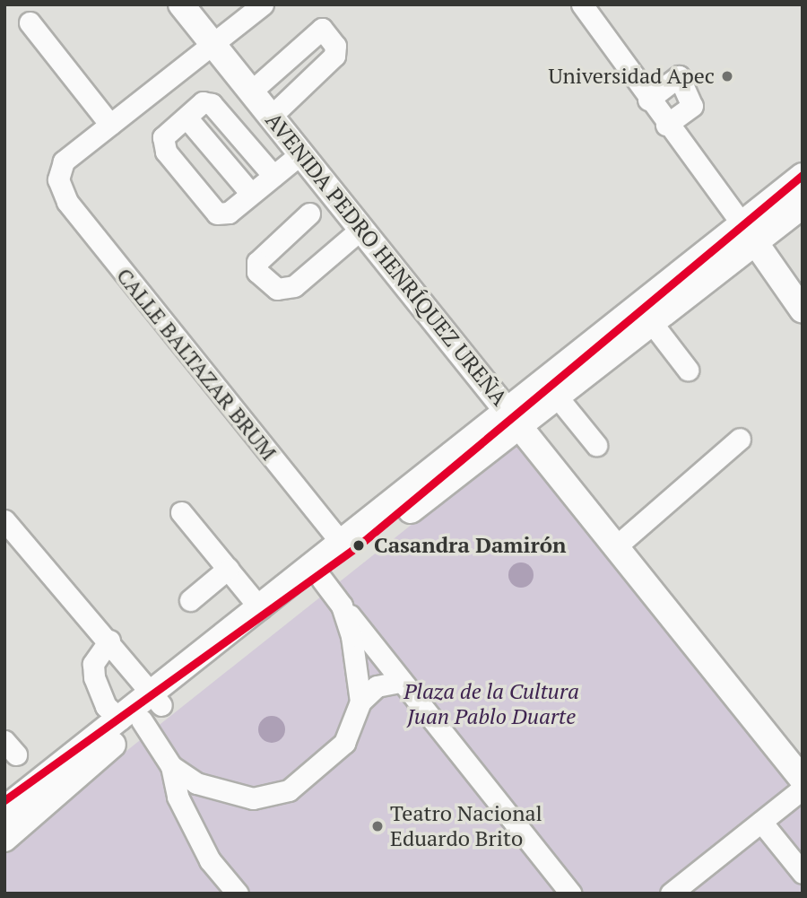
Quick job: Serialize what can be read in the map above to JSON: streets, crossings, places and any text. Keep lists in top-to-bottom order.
{
  "streets": {
    "main road": ["AVENIDA PEDRO HENRÍQUEZ UREÑA"],
    "street": ["CALLE BALTAZAR BRUM"]
  },
  "parks": ["Plaza de la Cultura Juan Pablo Duarte"],
  "places": ["Universidad Apec", "Casandra Damirón", "Teatro Nacional Eduardo Brito"]
}
